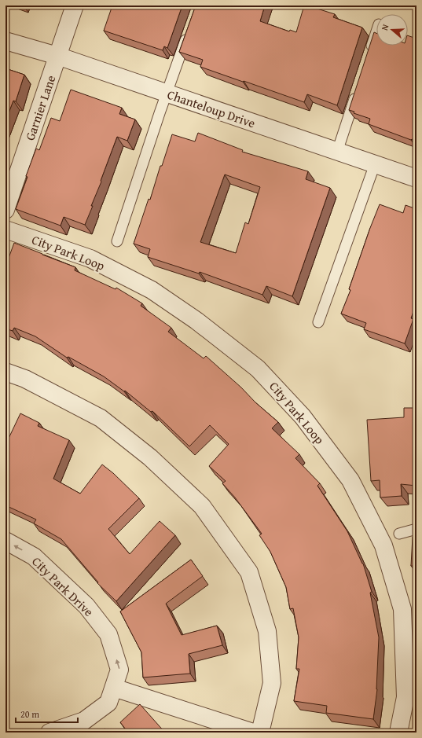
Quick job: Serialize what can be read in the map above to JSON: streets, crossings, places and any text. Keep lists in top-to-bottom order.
{
  "streets": {
    "street": [
      "Garnier Lane",
      "Chanteloup Drive",
      "City Park Loop",
      "City Park Drive"
    ]
  },
  "crossings": [
    ["Garnier Lane", "Chanteloup Drive"]
  ],
  "scale_bar": "20 m",
  "north": "left"
}
